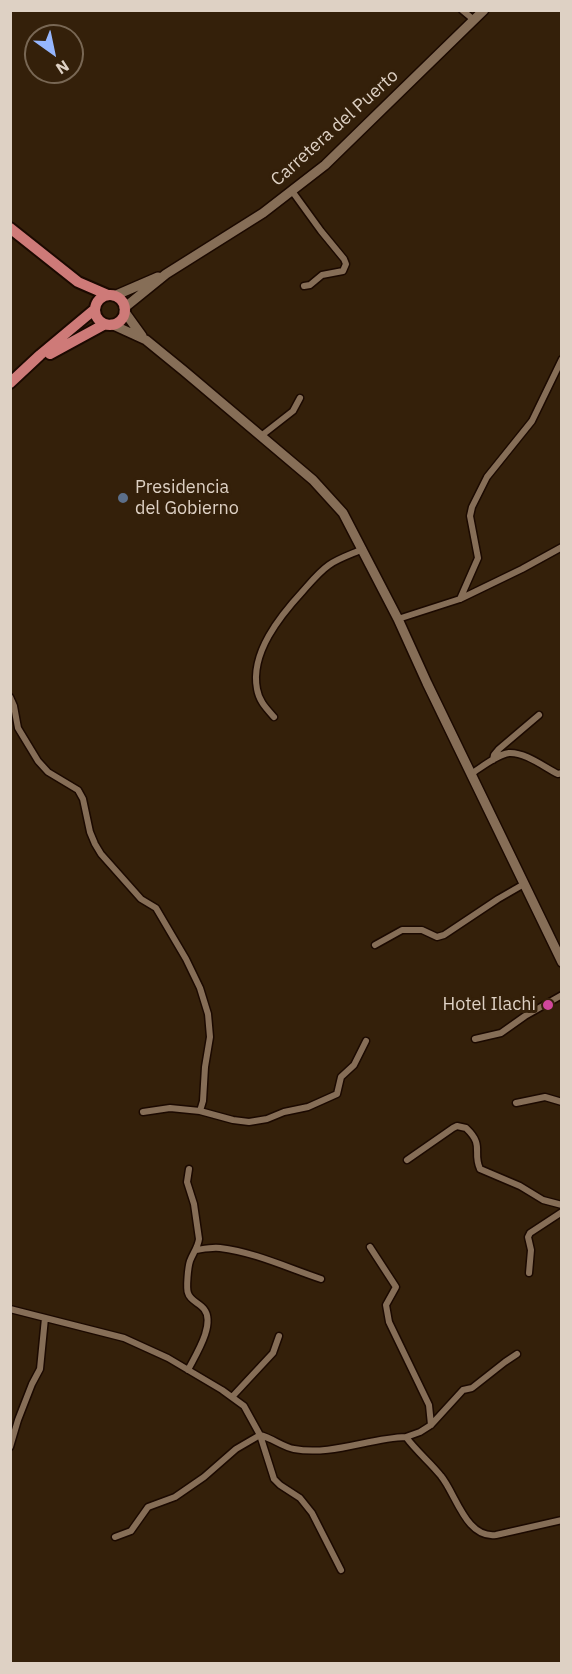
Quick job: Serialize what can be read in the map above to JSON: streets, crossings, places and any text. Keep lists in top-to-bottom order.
{
  "streets": {
    "main road": ["Carretera del Puerto"]
  },
  "places": ["Presidencia del Gobierno", "Hotel Ilachi"],
  "north": "bottom right"
}
